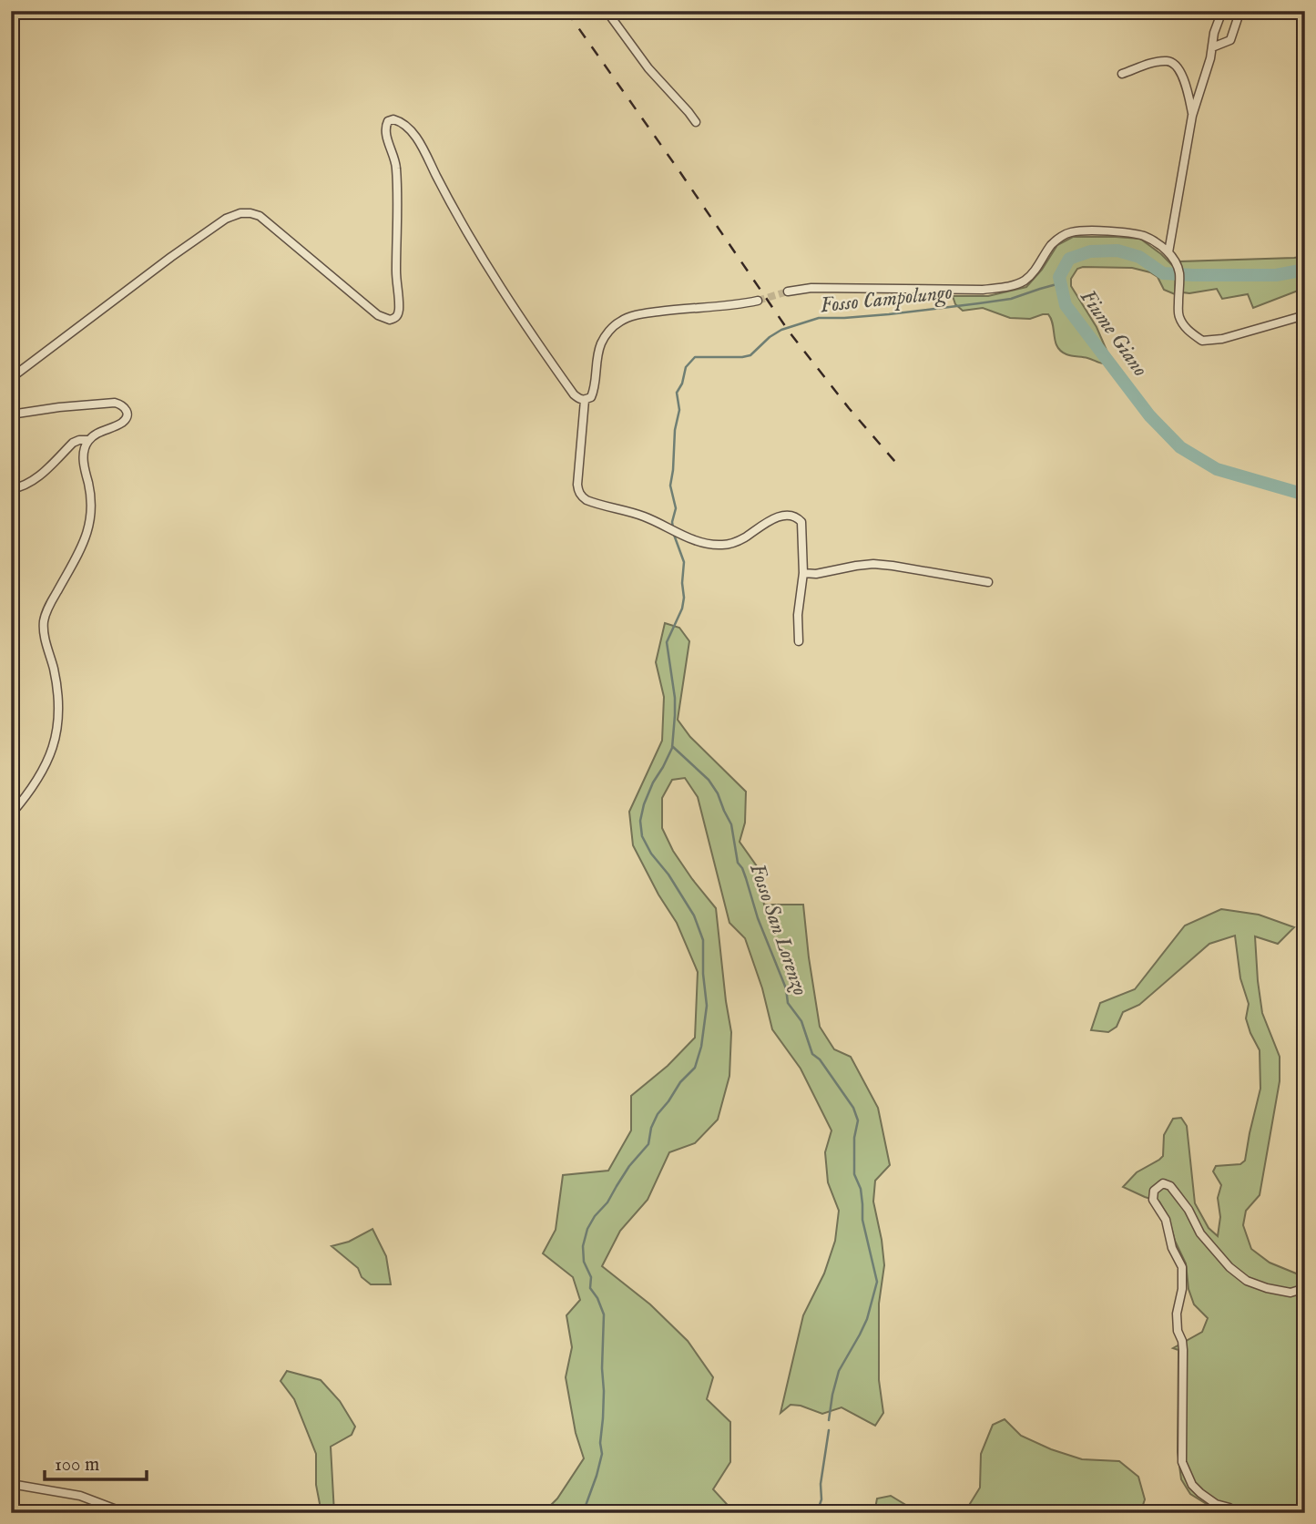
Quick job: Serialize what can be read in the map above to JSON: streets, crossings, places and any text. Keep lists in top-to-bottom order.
{
  "water": ["Fosso Campolungo", "Fiume Giano", "Fosso San Lorenzo"],
  "scale_bar": "100 m"
}
